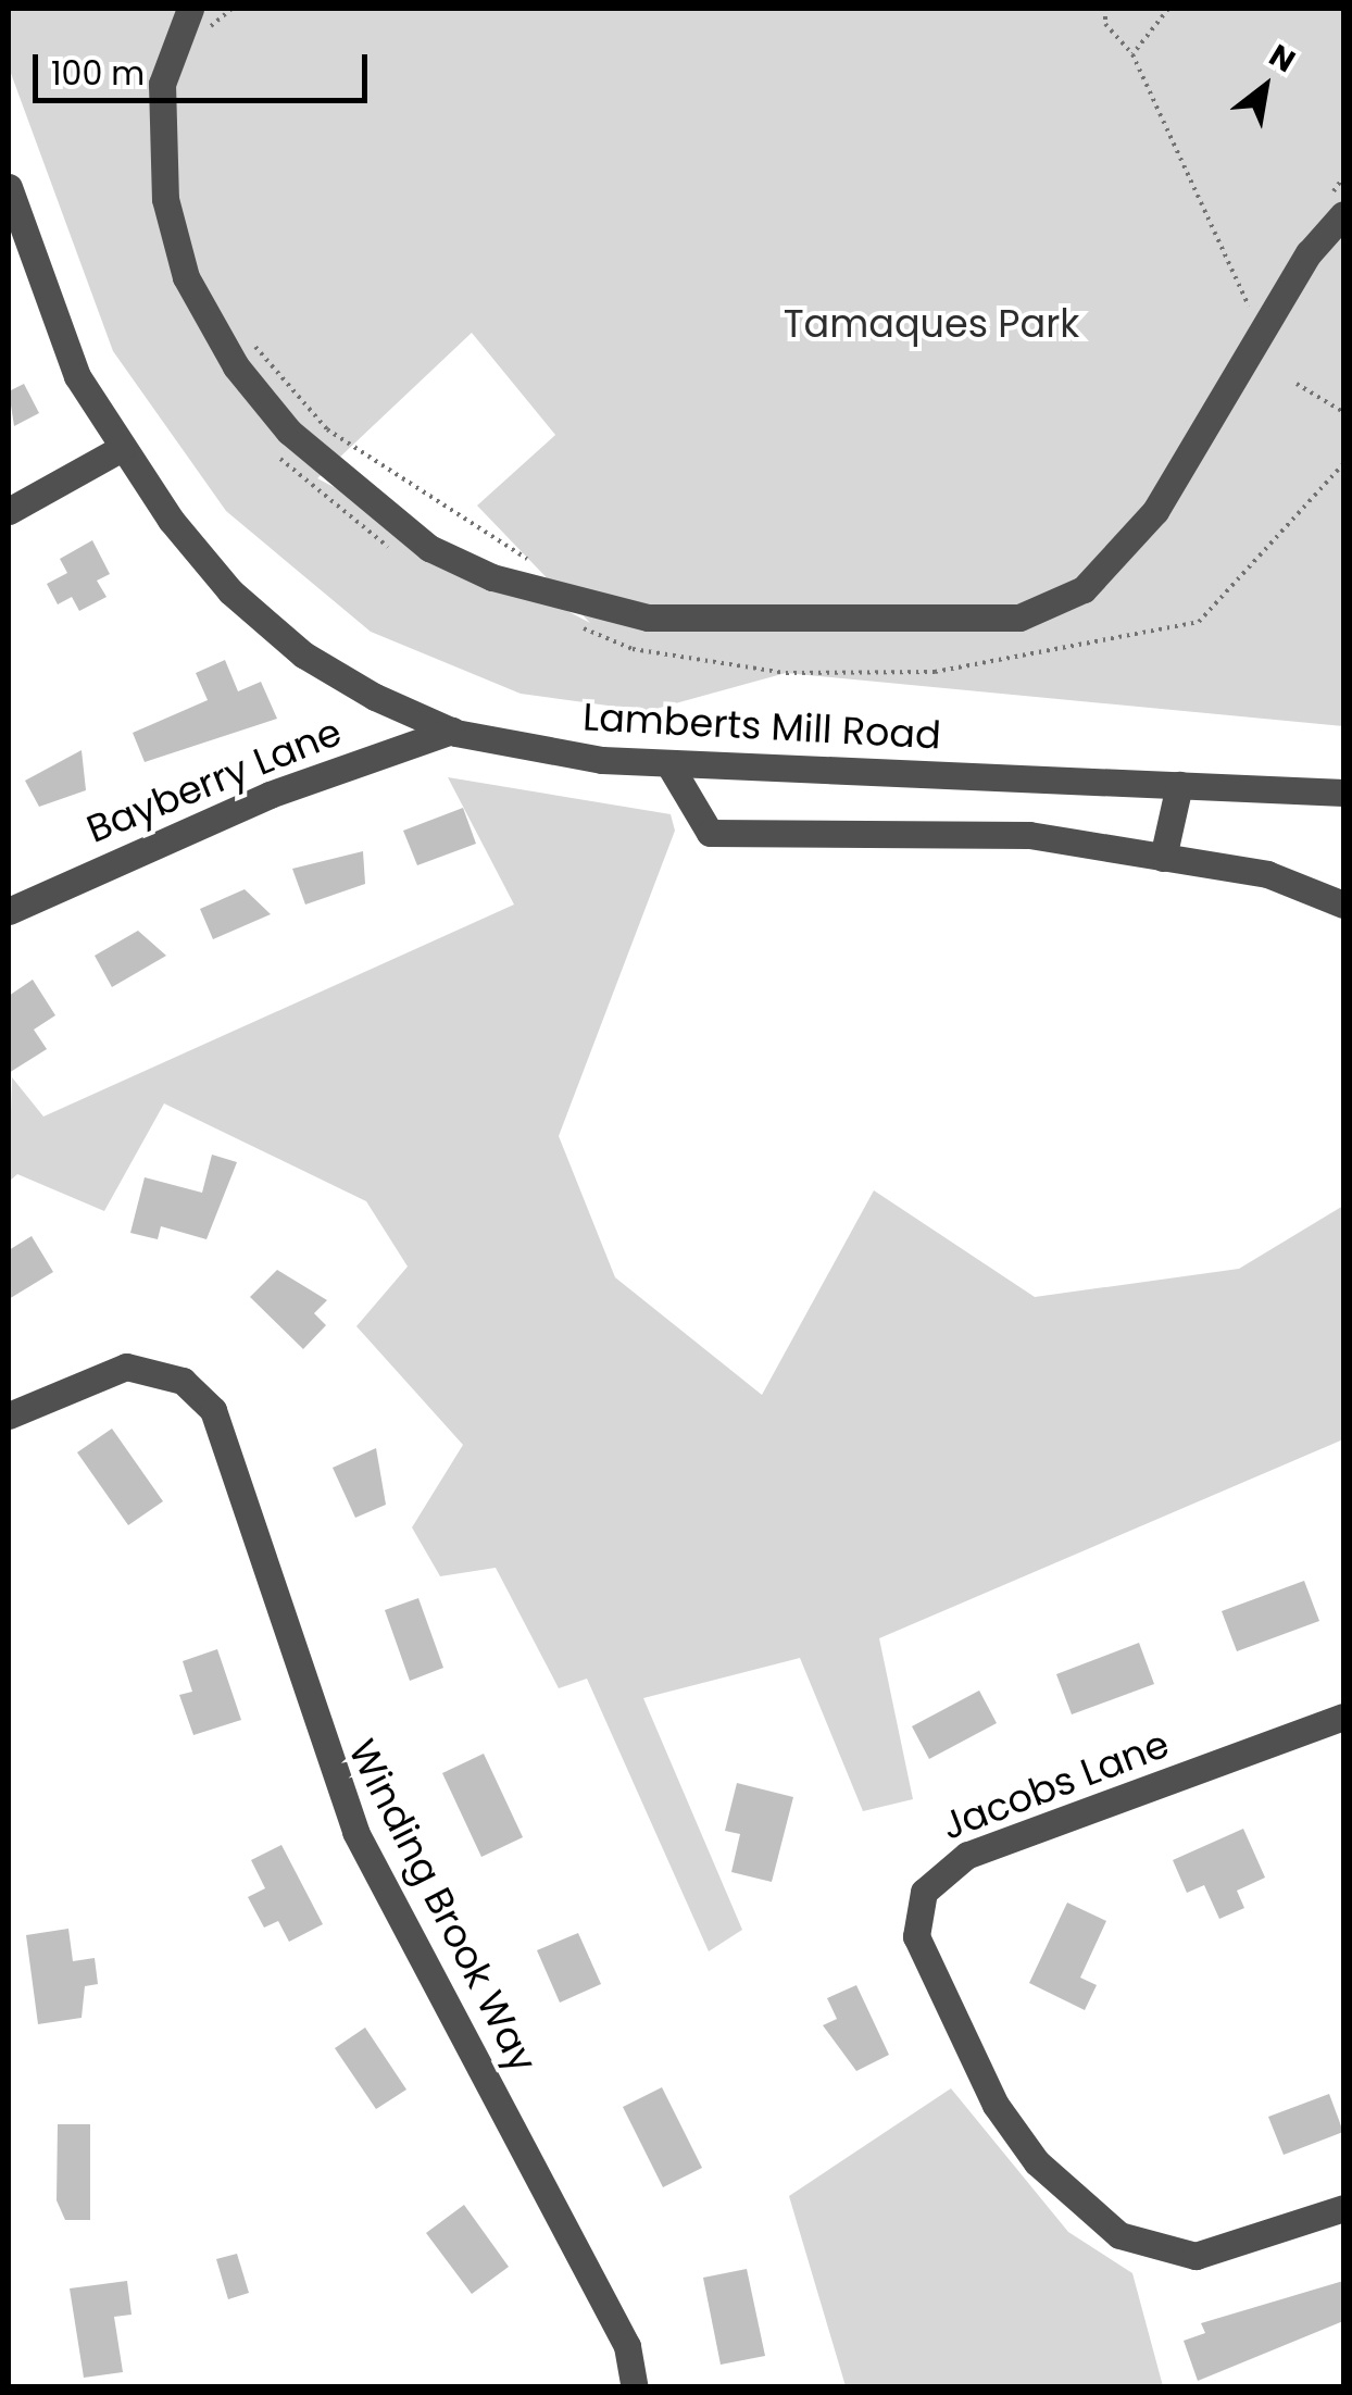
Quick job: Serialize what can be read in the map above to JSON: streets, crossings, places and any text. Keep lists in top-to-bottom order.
{
  "streets": {
    "street": [
      "Lamberts Mill Road",
      "Bayberry Lane",
      "Jacobs Lane",
      "Winding Brook Way"
    ]
  },
  "crossings": [
    ["Lamberts Mill Road", "Bayberry Lane"]
  ],
  "parks": ["Tamaques Park"],
  "scale_bar": "100 m",
  "north": "top right"
}
